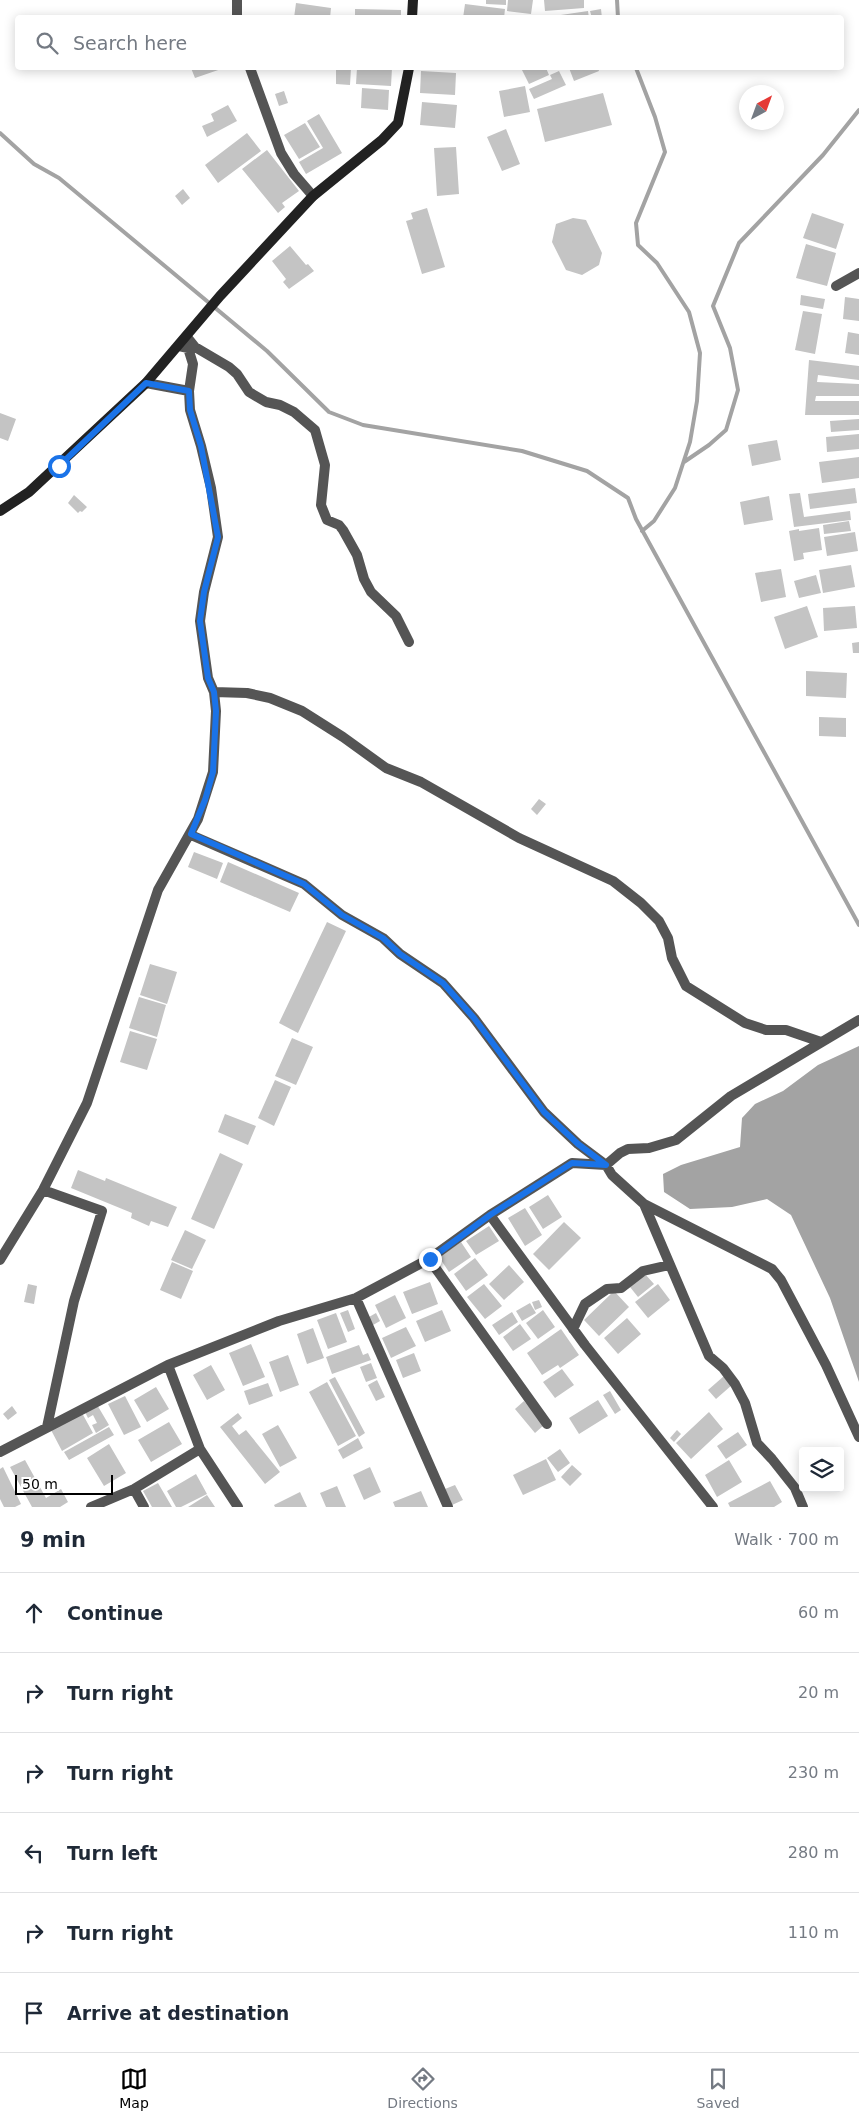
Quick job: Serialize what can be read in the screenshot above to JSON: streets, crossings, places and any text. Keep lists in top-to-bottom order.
{
  "scale_bar": "50 m",
  "north": "top right",
  "page": {
    "search": "Search here",
    "scale": "50 m",
    "heading": ["9 min", "Walk · 700 m"],
    "list": [
      ["Continue", "60 m"],
      ["Turn right", "20 m"],
      ["Turn right", "230 m"],
      ["Turn left", "280 m"],
      ["Turn right", "110 m"],
      "Arrive at destination"
    ],
    "nav": ["Map", "Directions", "Saved"]
  }
}
